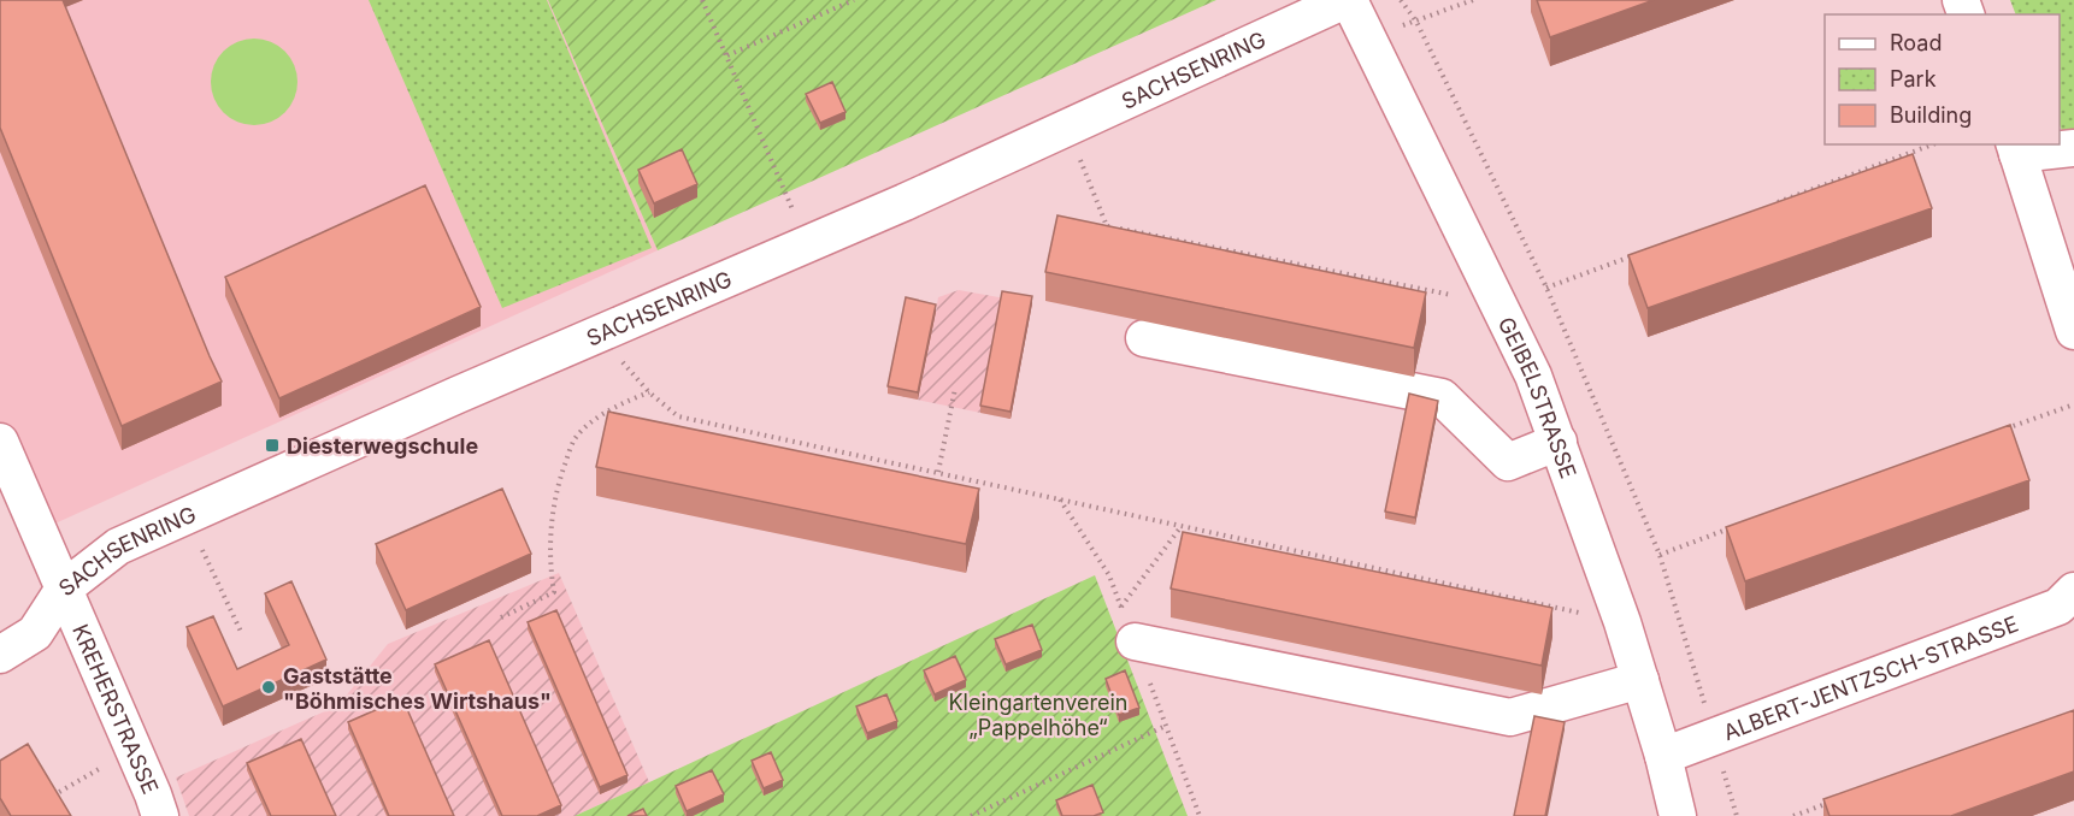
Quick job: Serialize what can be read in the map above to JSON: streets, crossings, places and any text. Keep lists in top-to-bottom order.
{
  "streets": {
    "street": [
      "SACHSENRING",
      "GEIBELSTRASSE",
      "ALBERT-JENTZSCH-STRASSE",
      "KREHERSTRASSE"
    ]
  },
  "crossings": [
    ["SACHSENRING", "GEIBELSTRASSE"],
    ["SACHSENRING", "KREHERSTRASSE"],
    ["GEIBELSTRASSE", "ALBERT-JENTZSCH-STRASSE"]
  ],
  "parks": ["Kleingartenverein „Pappelhöhe“"],
  "places": {
    "transit": ["Diesterwegschule"],
    "other": ["Gaststätte \"Böhmisches Wirtshaus\""]
  },
  "legend": ["Road", "Park", "Building"]
}
